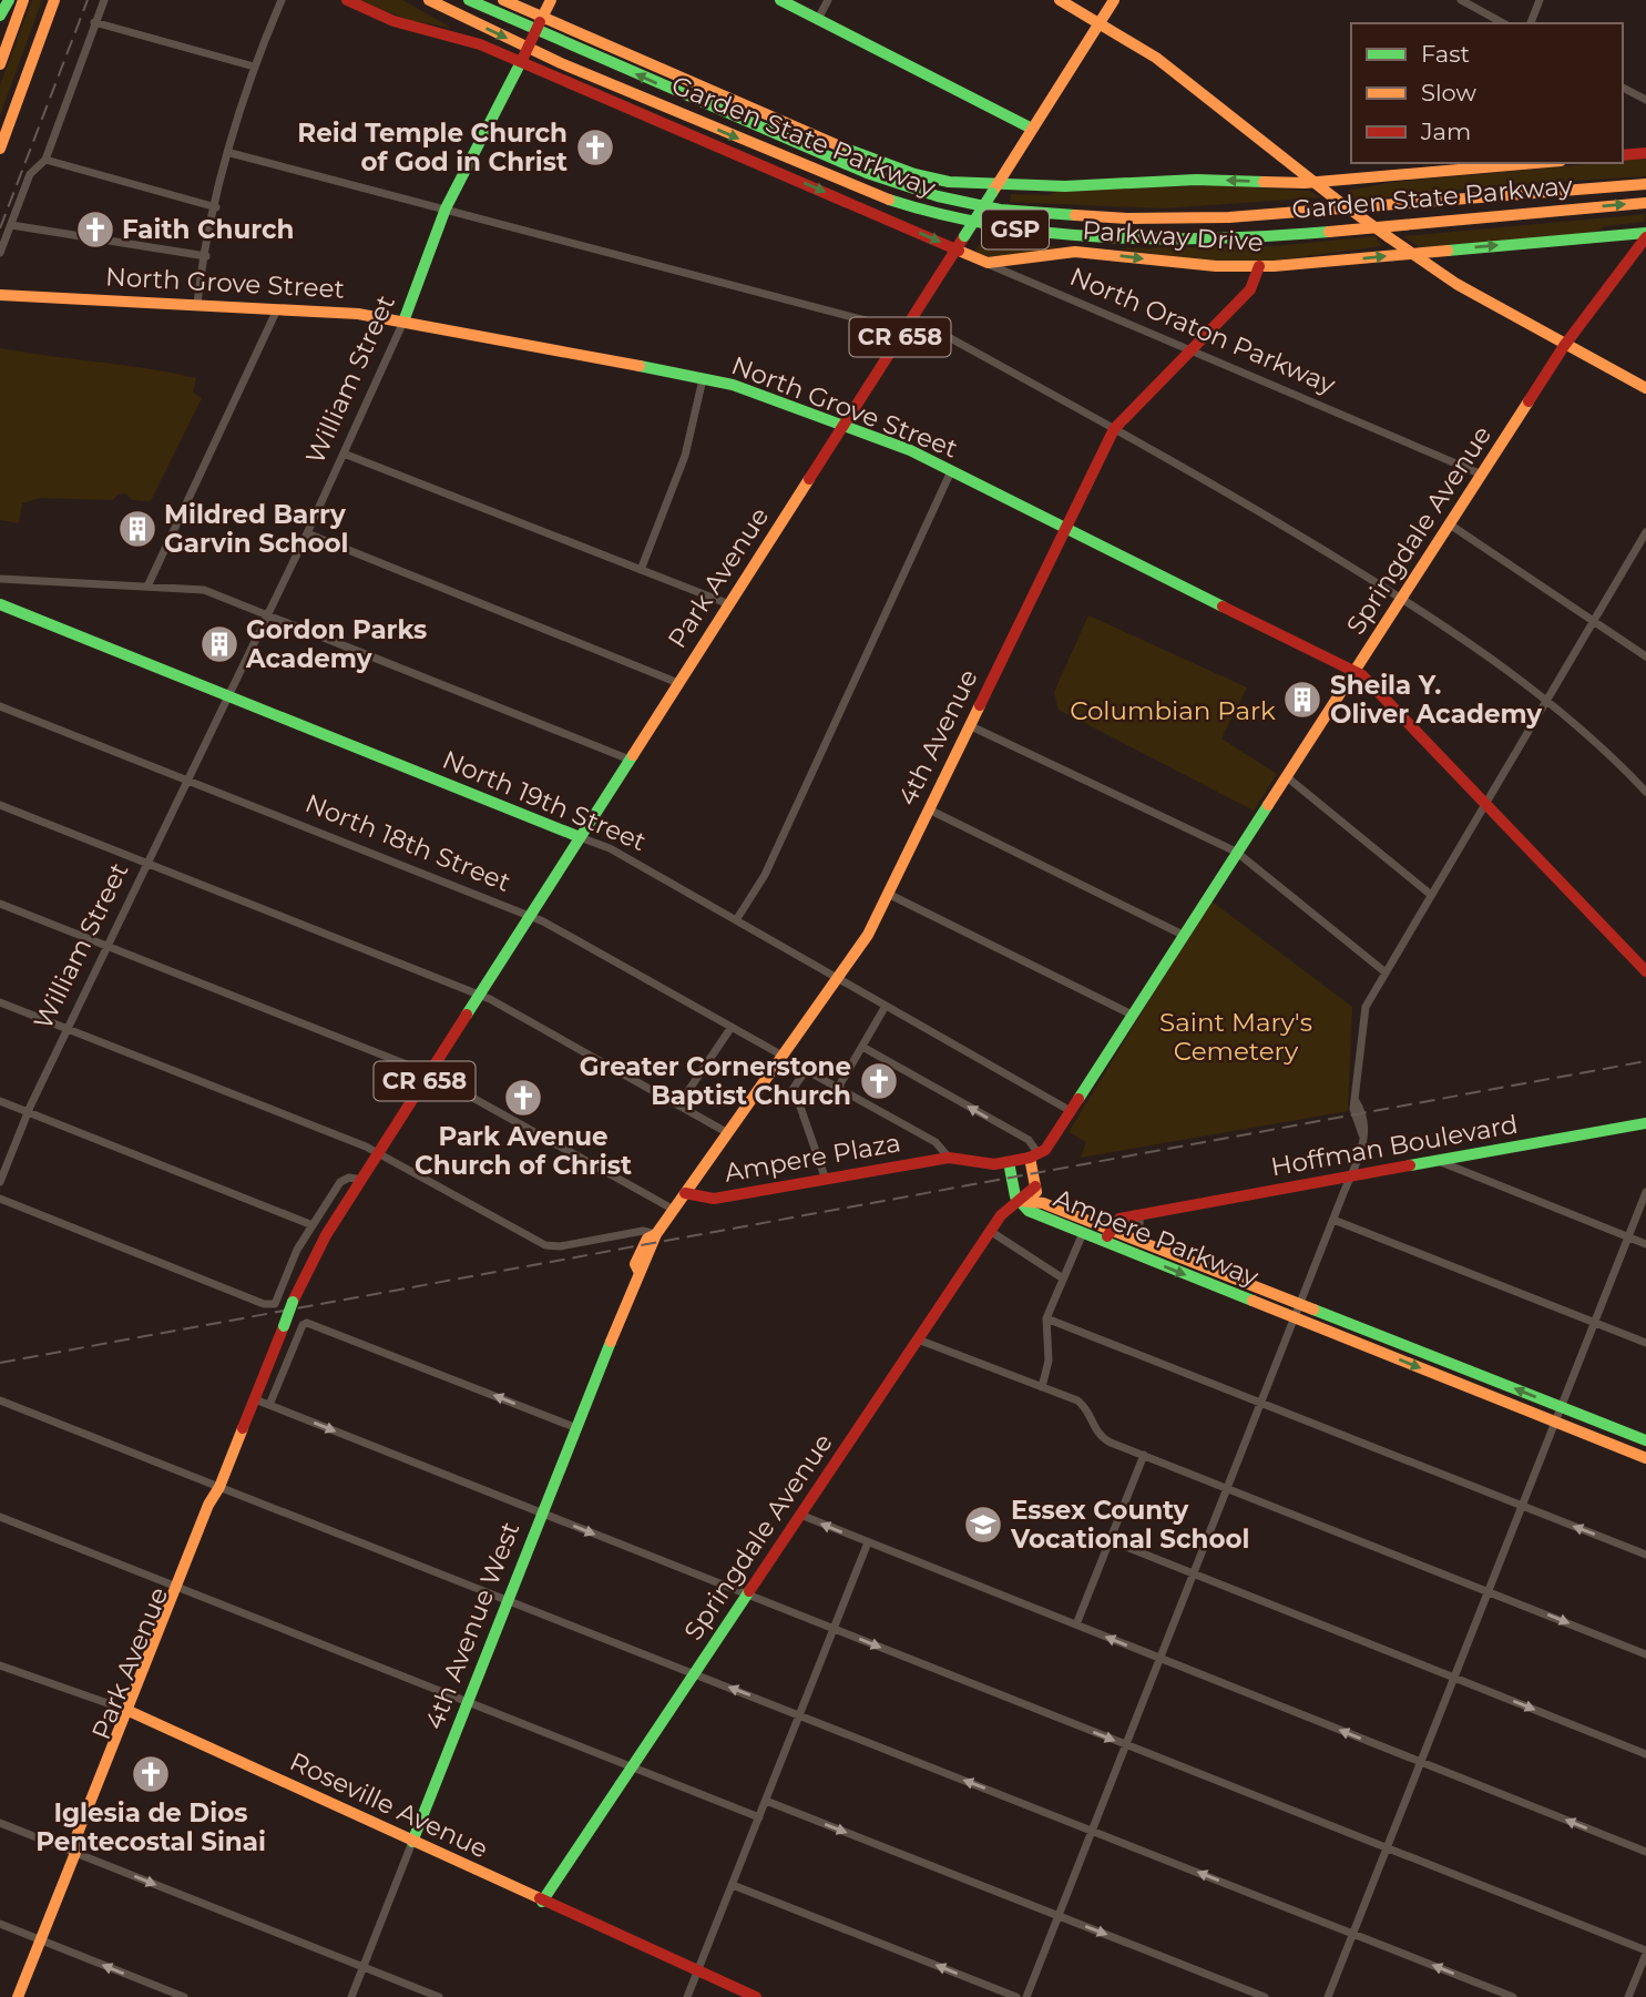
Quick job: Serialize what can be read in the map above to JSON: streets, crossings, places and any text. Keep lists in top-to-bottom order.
{
  "streets": {
    "main road": [
      "Garden State Parkway",
      "GSP",
      "Parkway Drive",
      "North Grove Street",
      "North Oraton Parkway",
      "CR 658",
      "William Street",
      "Springdale Avenue",
      "Park Avenue",
      "4th Avenue",
      "North 19th Street",
      "Hoffman Boulevard",
      "Ampere Plaza",
      "Ampere Parkway",
      "4th Avenue West",
      "Roseville Avenue"
    ],
    "street": ["North 18th Street"]
  },
  "crossings": [
    ["Parkway Drive", "North Oraton Parkway"],
    ["Parkway Drive", "Springdale Avenue"],
    ["Parkway Drive", "Park Avenue"],
    ["Parkway Drive", "4th Avenue"],
    ["North Grove Street", "William Street"],
    ["North Grove Street", "Springdale Avenue"],
    ["North Grove Street", "Park Avenue"],
    ["North Grove Street", "4th Avenue"],
    ["North Oraton Parkway", "William Street"],
    ["North Oraton Parkway", "Springdale Avenue"],
    ["North Oraton Parkway", "Park Avenue"],
    ["North Oraton Parkway", "4th Avenue"],
    ["William Street", "North 19th Street"],
    ["William Street", "North 18th Street"],
    ["Springdale Avenue", "North 19th Street"],
    ["Springdale Avenue", "Ampere Parkway"],
    ["Springdale Avenue", "Roseville Avenue"],
    ["Park Avenue", "North 19th Street"],
    ["Park Avenue", "North 18th Street"],
    ["Park Avenue", "Roseville Avenue"],
    ["4th Avenue", "North 19th Street"],
    ["4th Avenue", "North 18th Street"],
    ["4th Avenue", "Ampere Plaza"],
    ["4th Avenue", "4th Avenue West"],
    ["Hoffman Boulevard", "Ampere Parkway"],
    ["4th Avenue West", "Roseville Avenue"]
  ],
  "parks": ["Columbian Park", "Saint Mary's Cemetery"],
  "places": {
    "church": [
      "Reid Temple Church of God in Christ",
      "Faith Church",
      "Greater Cornerstone Baptist Church",
      "Park Avenue Church of Christ",
      "Iglesia de Dios Pentecostal Sinai"
    ],
    "building": ["Mildred Barry Garvin School", "Gordon Parks Academy", "Sheila Y. Oliver Academy"],
    "school or university": ["Essex County Vocational School"]
  },
  "legend": ["Fast", "Slow", "Jam"]
}
